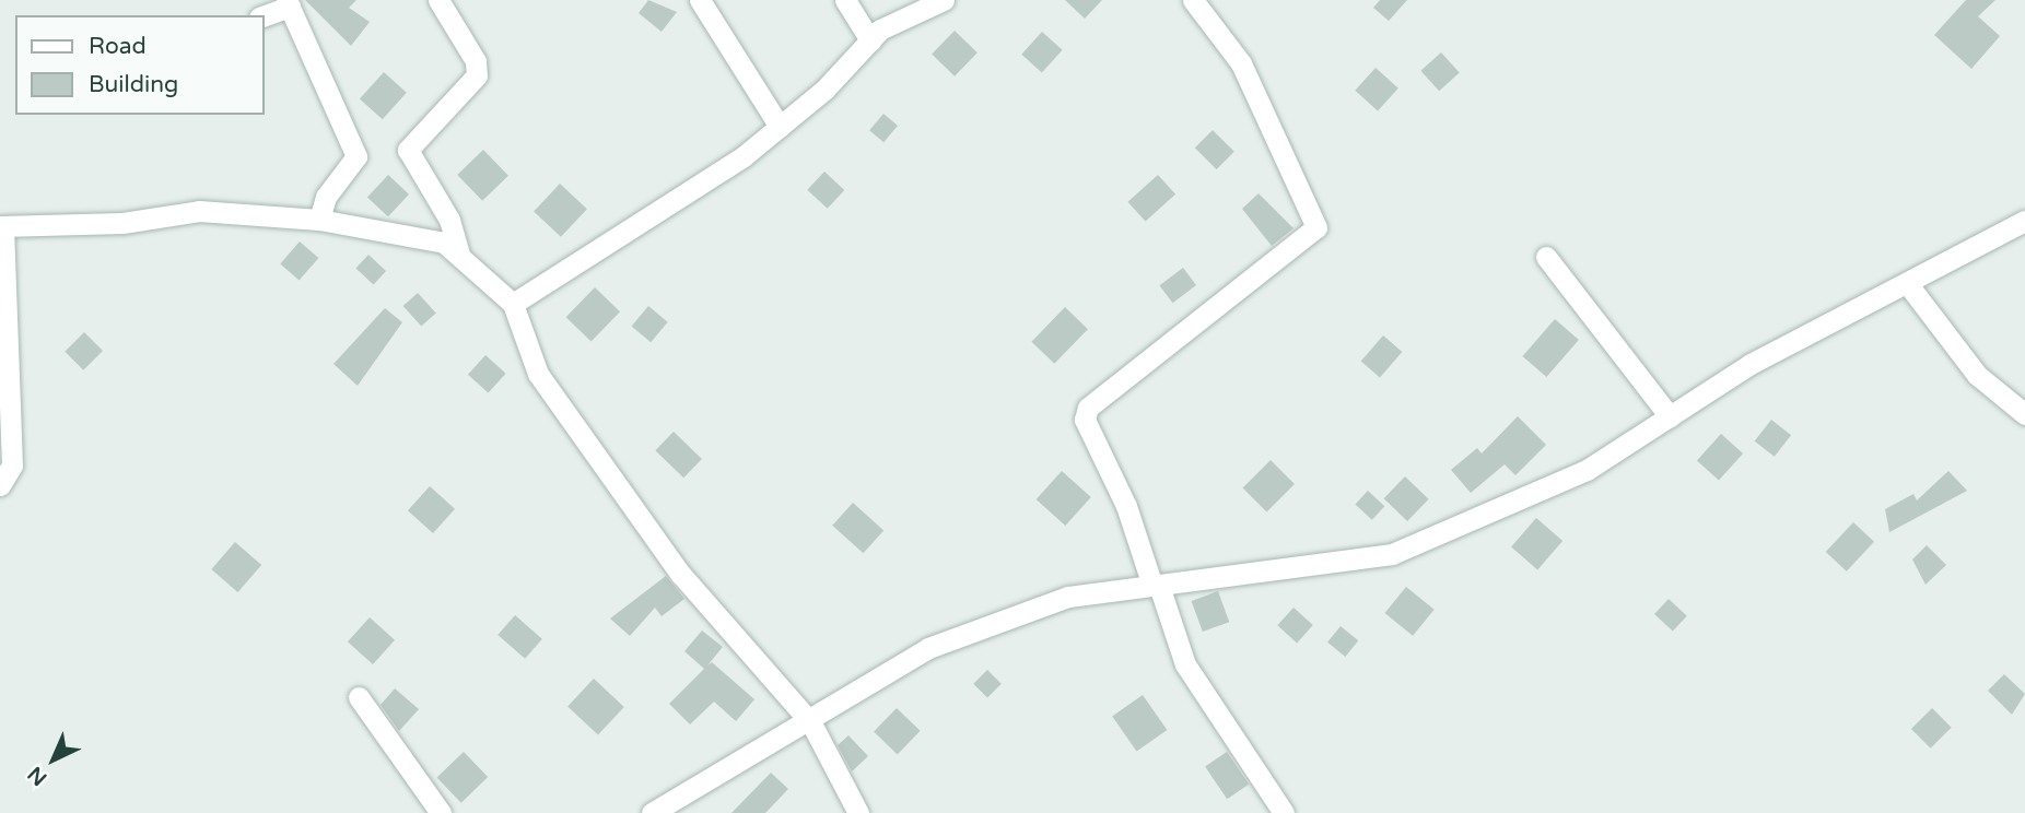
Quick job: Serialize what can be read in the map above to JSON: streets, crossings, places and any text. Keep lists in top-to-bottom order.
{
  "legend": ["Road", "Building"],
  "north": "bottom left"
}
